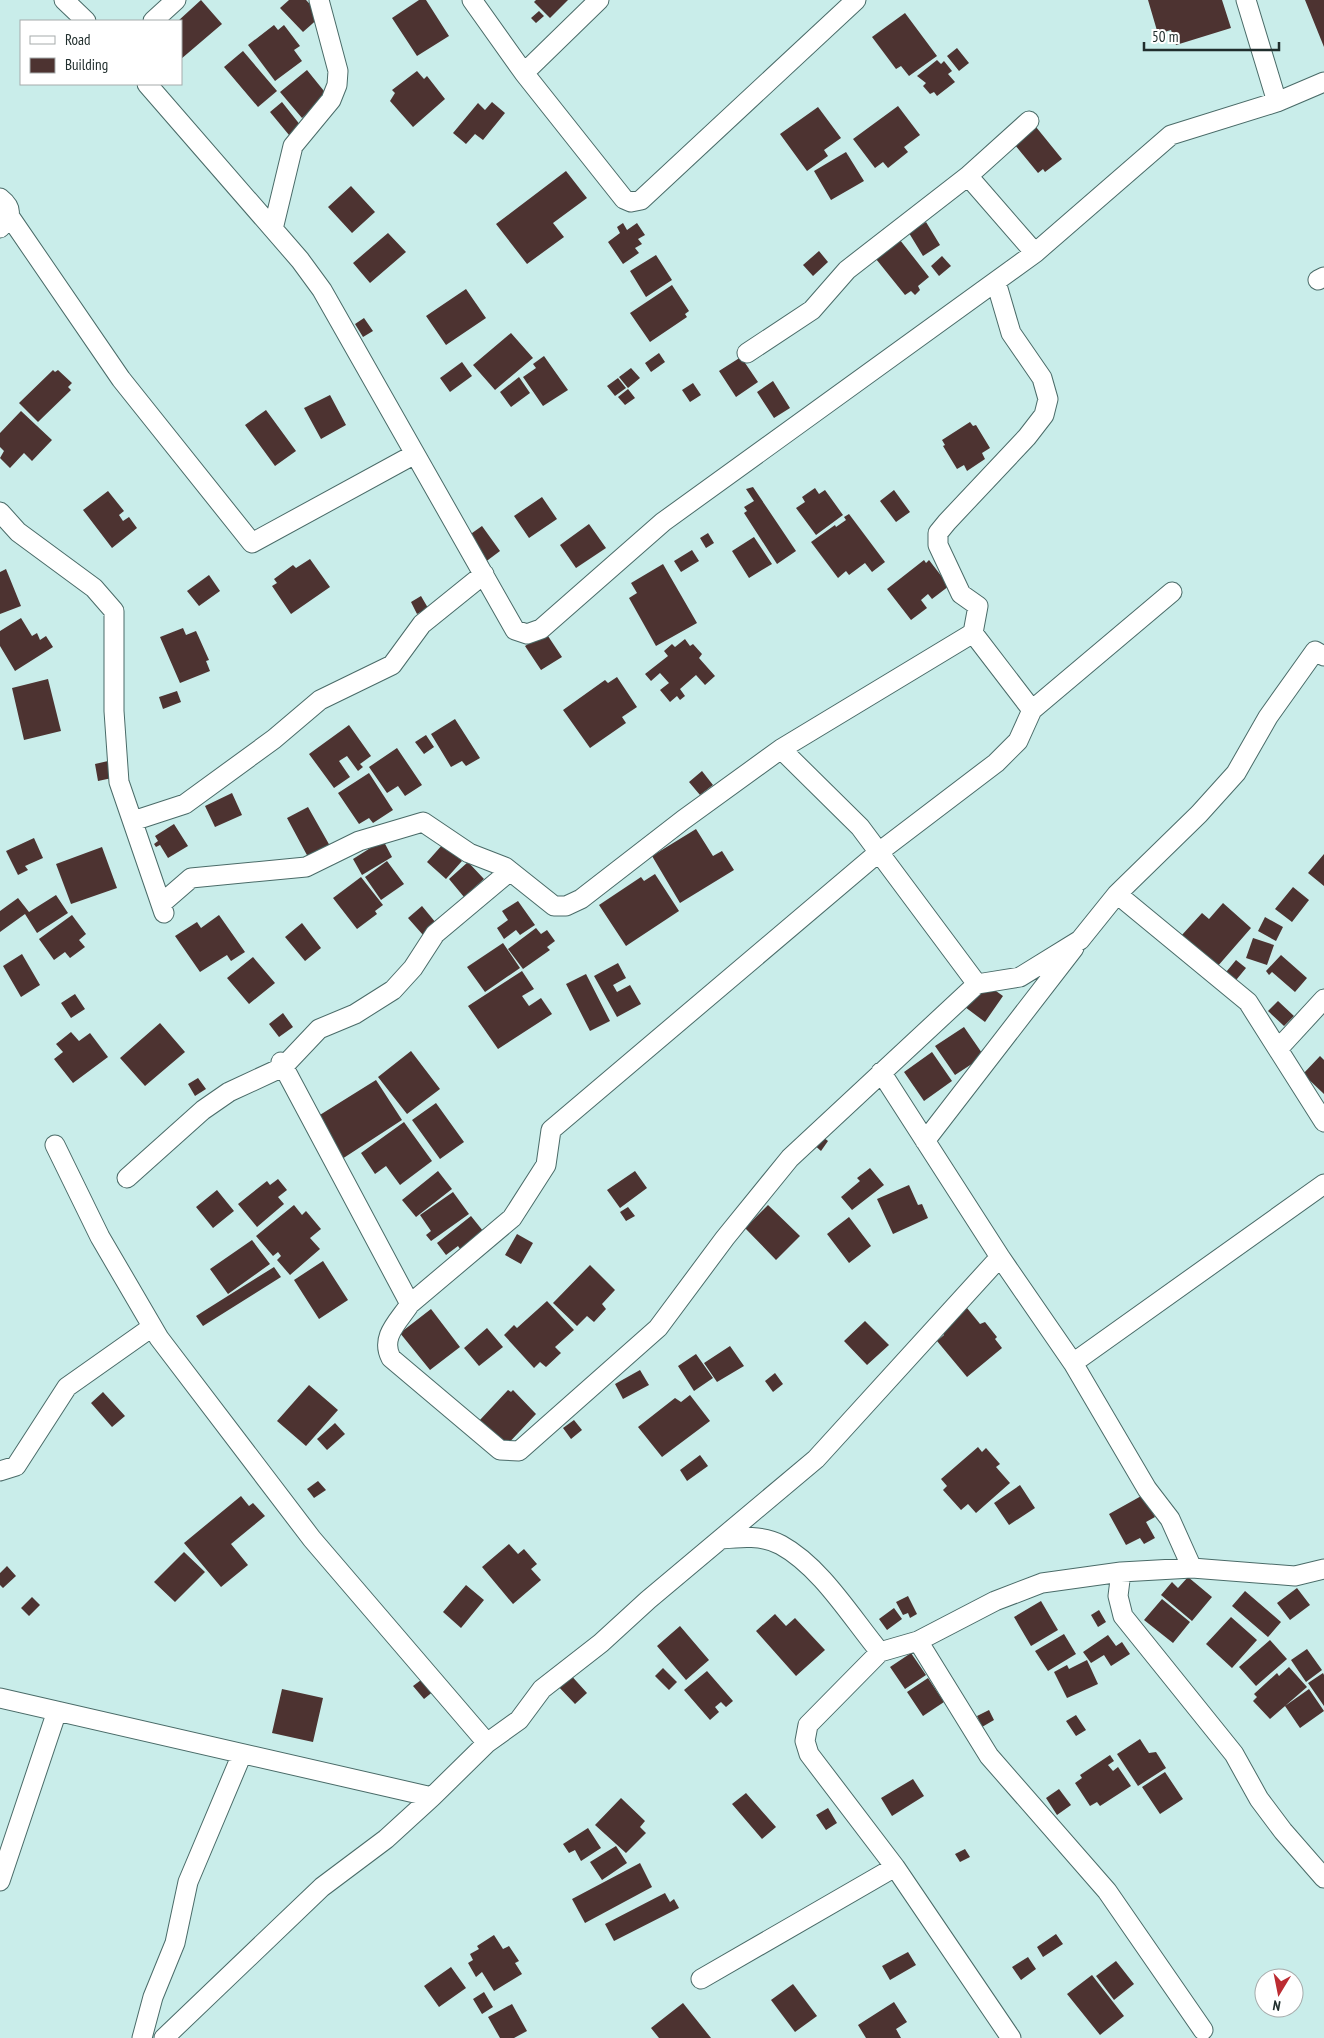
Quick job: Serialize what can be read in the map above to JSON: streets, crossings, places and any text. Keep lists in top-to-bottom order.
{
  "legend": ["Road", "Building"],
  "scale_bar": "50 m",
  "north": "bottom"
}
